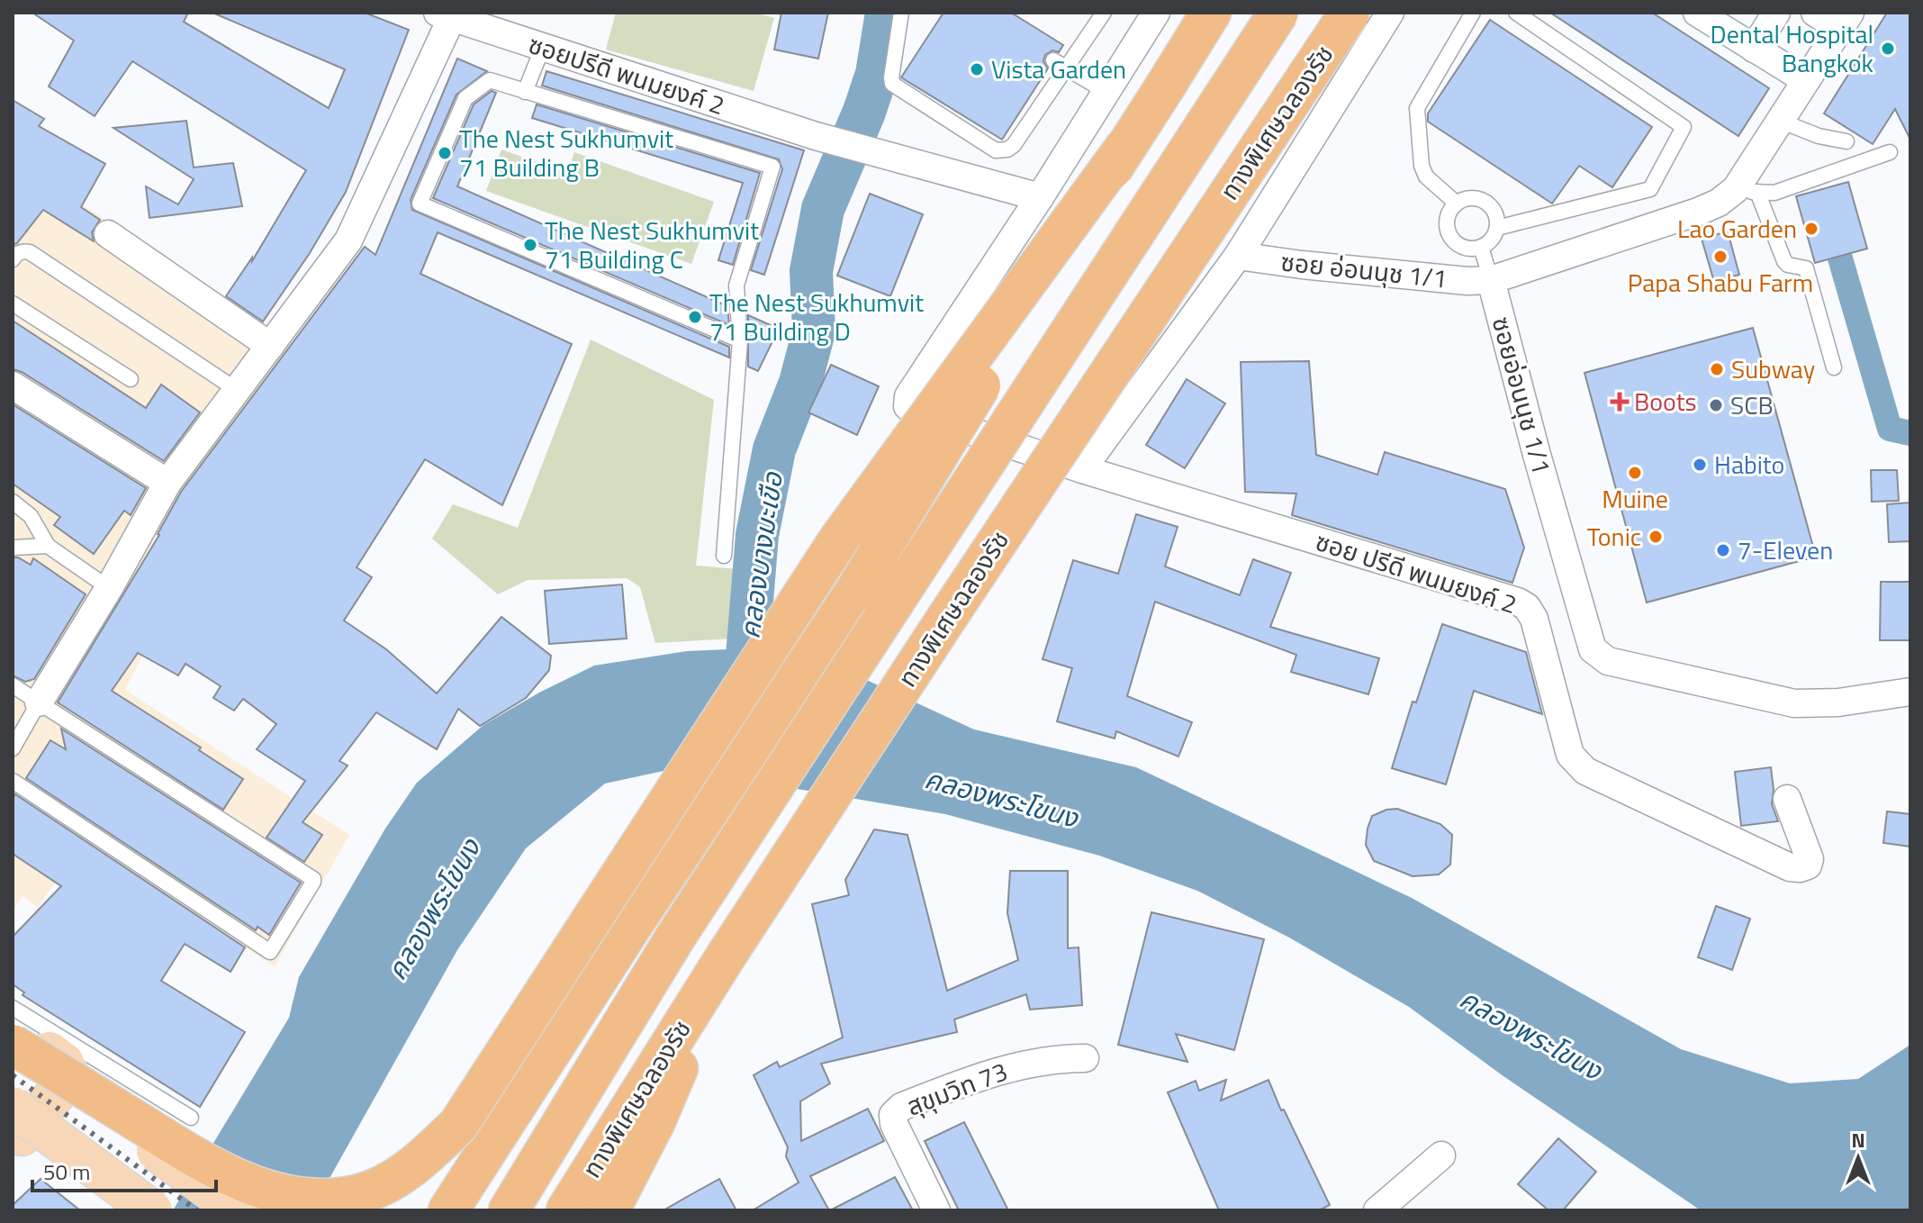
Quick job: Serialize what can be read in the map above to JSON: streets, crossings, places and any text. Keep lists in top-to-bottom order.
{
  "streets": {
    "highway": ["ทางพิเศษฉลองรัช"],
    "street": [
      "ซอยปรีดี พนมยงค์ 2",
      "ซอย อ่อนนุช 1/1",
      "ซอยอ่อนนุช 1/1",
      "ซอย ปรีดี พนมยงค์ 2",
      "สุขุมวิท 73"
    ]
  },
  "crossings": [
    ["ซอยปรีดี พนมยงค์ 2", "ซอย ปรีดี พนมยงค์ 2"],
    ["ซอย อ่อนนุช 1/1", "ซอยอ่อนนุช 1/1"]
  ],
  "water": ["คลองบางมะเขือ", "คลองพระโขนง"],
  "places": {
    "other": [
      "Dental Hospital Bangkok",
      "Vista Garden",
      "The Nest Sukhumvit 71 Building B",
      "Lao Garden",
      "The Nest Sukhumvit 71 Building C",
      "Papa Shabu Farm",
      "The Nest Sukhumvit 71 Building D",
      "Subway",
      "SCB",
      "Habito",
      "Muine",
      "Tonic",
      "7-Eleven"
    ],
    "health": ["Boots"]
  },
  "scale_bar": "50 m",
  "north": "top"
}
